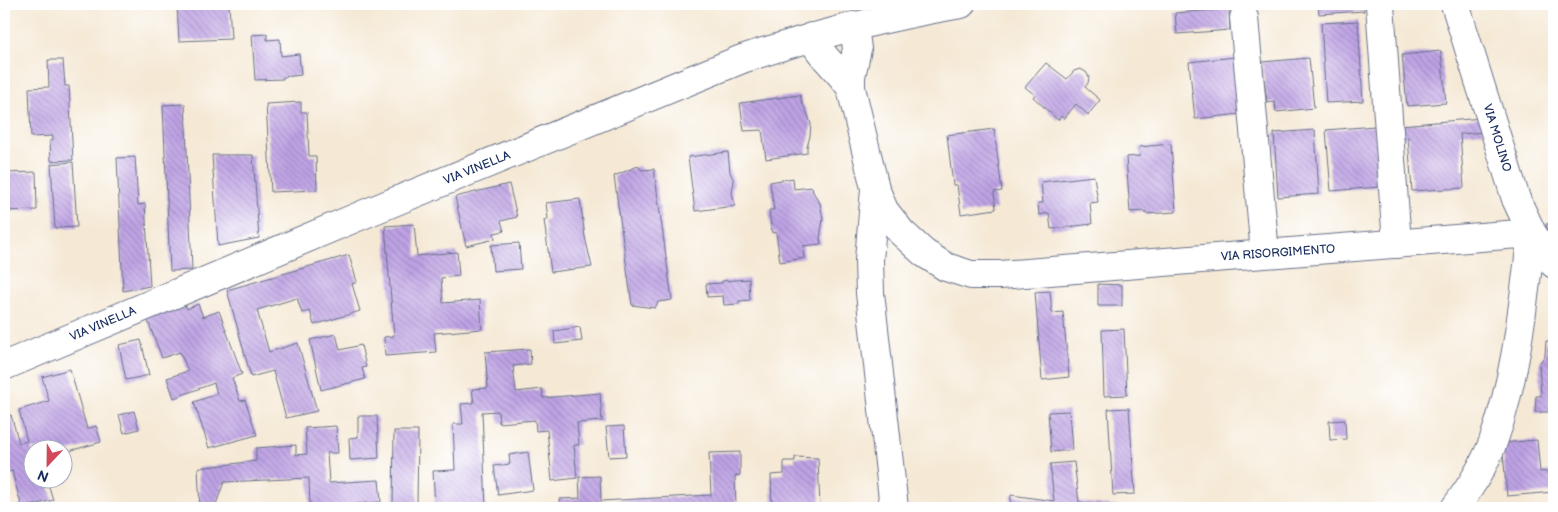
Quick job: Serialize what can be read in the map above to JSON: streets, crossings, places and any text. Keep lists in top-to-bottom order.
{
  "streets": {
    "street": ["VIA MOLINO", "VIA VINELLA", "VIA RISORGIMENTO"]
  },
  "crossings": [
    ["VIA MOLINO", "VIA RISORGIMENTO"]
  ],
  "north": "bottom"
}
